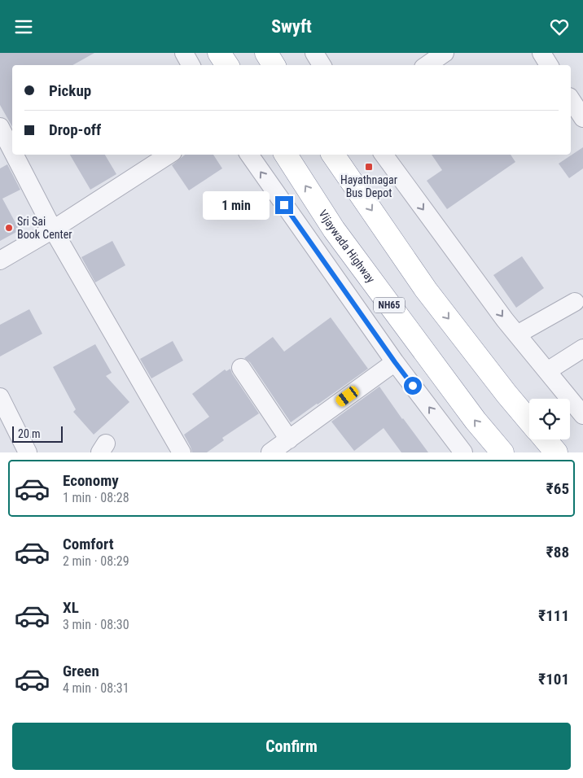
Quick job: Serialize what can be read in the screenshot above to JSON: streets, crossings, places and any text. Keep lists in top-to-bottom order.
{
  "streets": {
    "highway": ["Vijaywada Highway", "NH65"]
  },
  "places": {
    "transit": ["Hayathnagar Bus Depot"],
    "other": ["Sri Sai Book Center"]
  },
  "scale_bar": "20 m",
  "page": {
    "header": "Swyft",
    "banner": ["Pickup", "Drop-off"],
    "bubble": "1 min",
    "scale": "20 m",
    "list": [
      {
        "name": "Economy",
        "note": "1 min · 08:28",
        "value": "₹65"
      },
      {
        "name": "Comfort",
        "note": "2 min · 08:29",
        "value": "₹88"
      },
      {
        "name": "XL",
        "note": "3 min · 08:30",
        "value": "₹111"
      },
      {
        "name": "Green",
        "note": "4 min · 08:31",
        "value": "₹101"
      }
    ],
    "buttons": "Confirm"
  }
}
